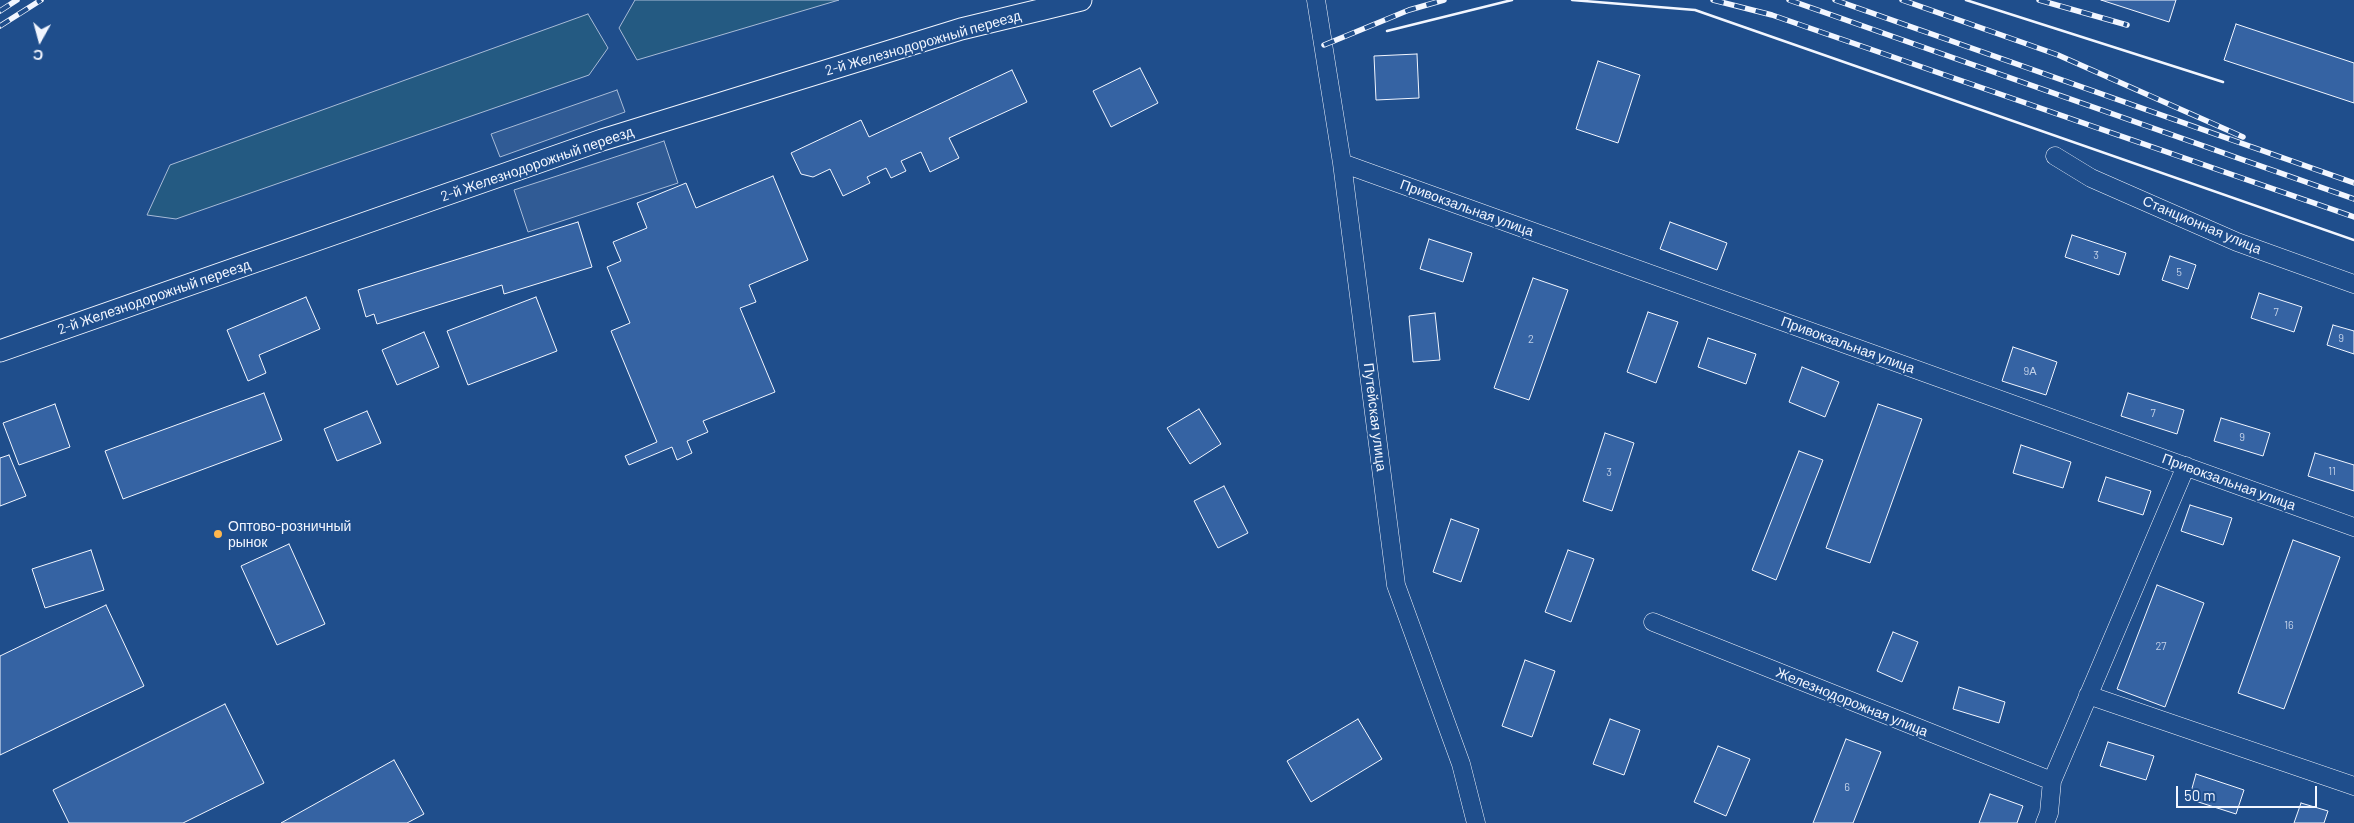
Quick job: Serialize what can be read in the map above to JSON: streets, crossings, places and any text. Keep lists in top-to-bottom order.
{
  "streets": {
    "street": [
      "2-й Железнодорожный переезд",
      "Привокзальная улица",
      "Станционная улица",
      "Путейская улица",
      "Железнодорожная улица"
    ]
  },
  "crossings": [
    ["Привокзальная улица", "Путейская улица"]
  ],
  "places": ["Оптово-розничный рынок"],
  "house_numbers": [
    "3",
    "5",
    "7",
    "9",
    "2",
    "9А",
    "7",
    "9",
    "11",
    "3",
    "16",
    "27",
    "6"
  ],
  "scale_bar": "50 m",
  "north": "bottom"
}
